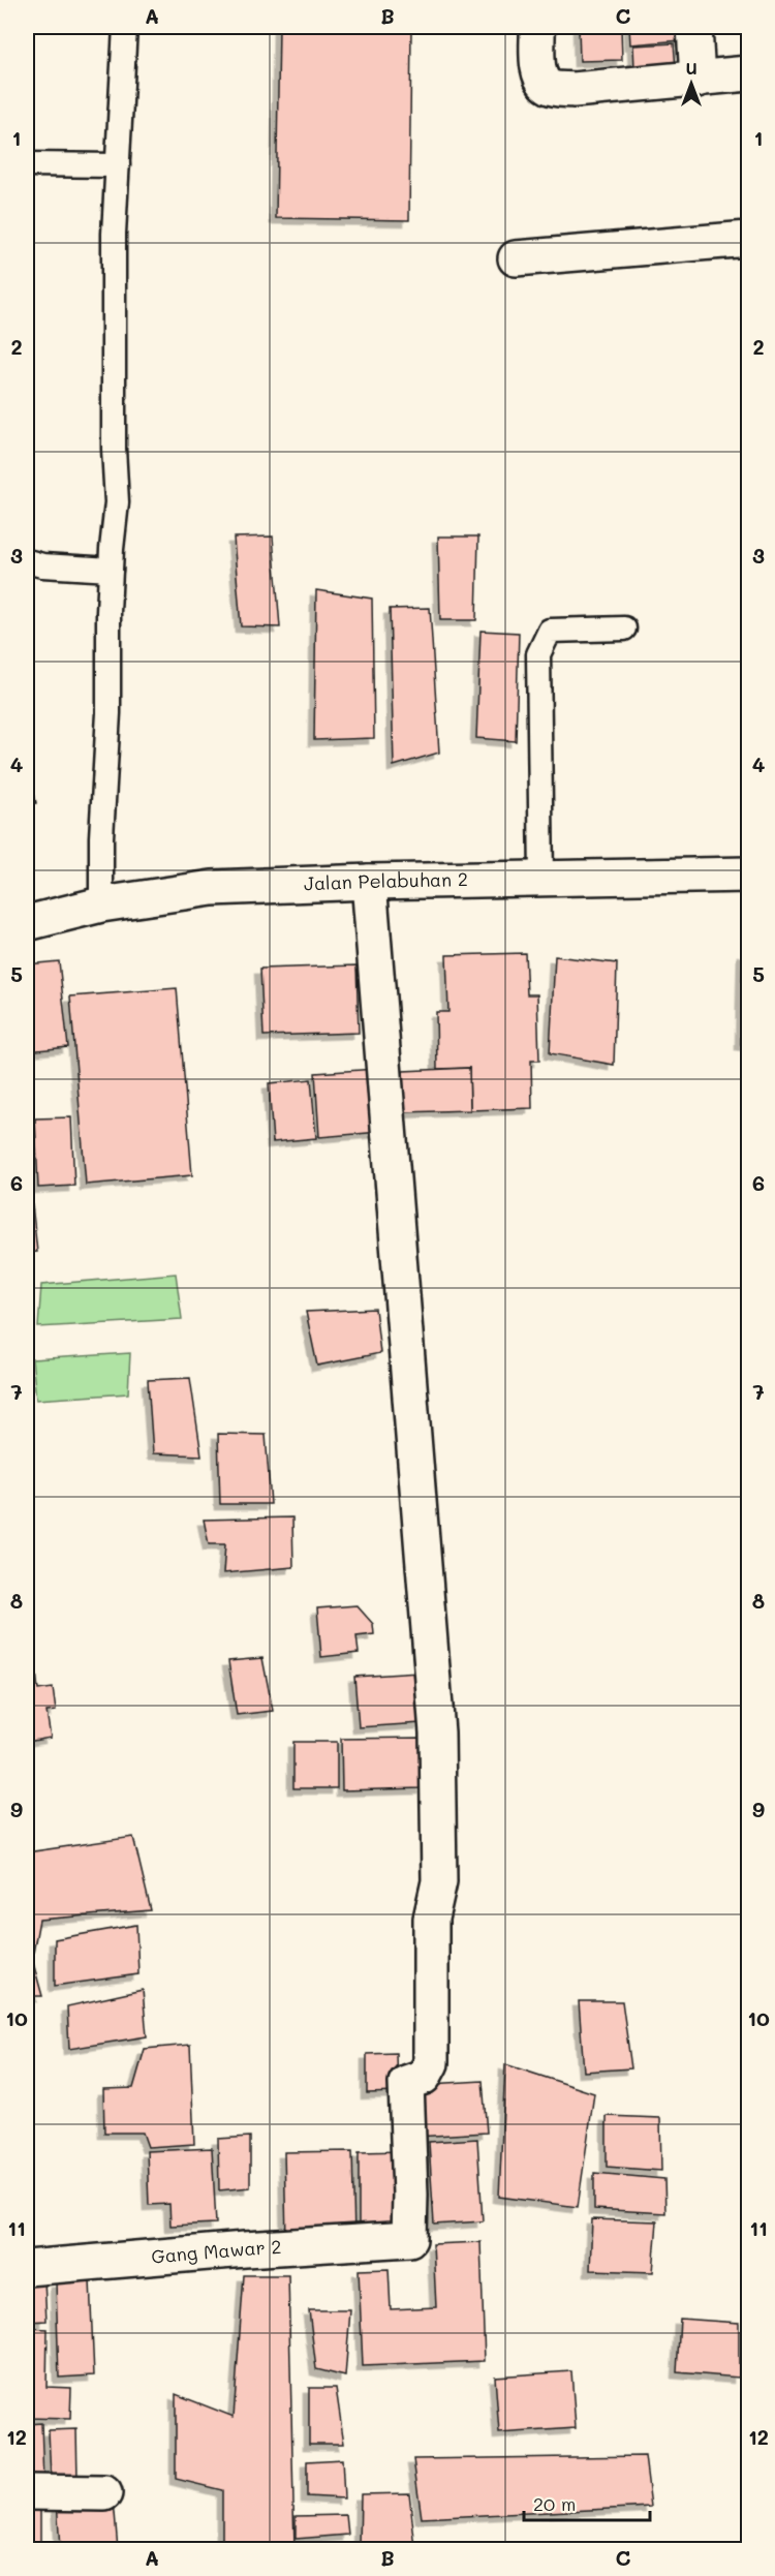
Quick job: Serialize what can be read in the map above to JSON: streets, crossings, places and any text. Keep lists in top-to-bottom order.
{
  "streets": {
    "street": ["Jalan Pelabuhan 2", "Gang Mawar 2"]
  },
  "crossings": [
    ["Jalan Pelabuhan 2", "Gang Mawar 2"]
  ],
  "scale_bar": "20 m",
  "north": "top",
  "grid": {
    "columns": ["A", "B", "C"],
    "rows": [
      "1",
      "2",
      "3",
      "4",
      "5",
      "6",
      "7",
      "8",
      "9",
      "10",
      "11",
      "12"
    ]
  }
}
